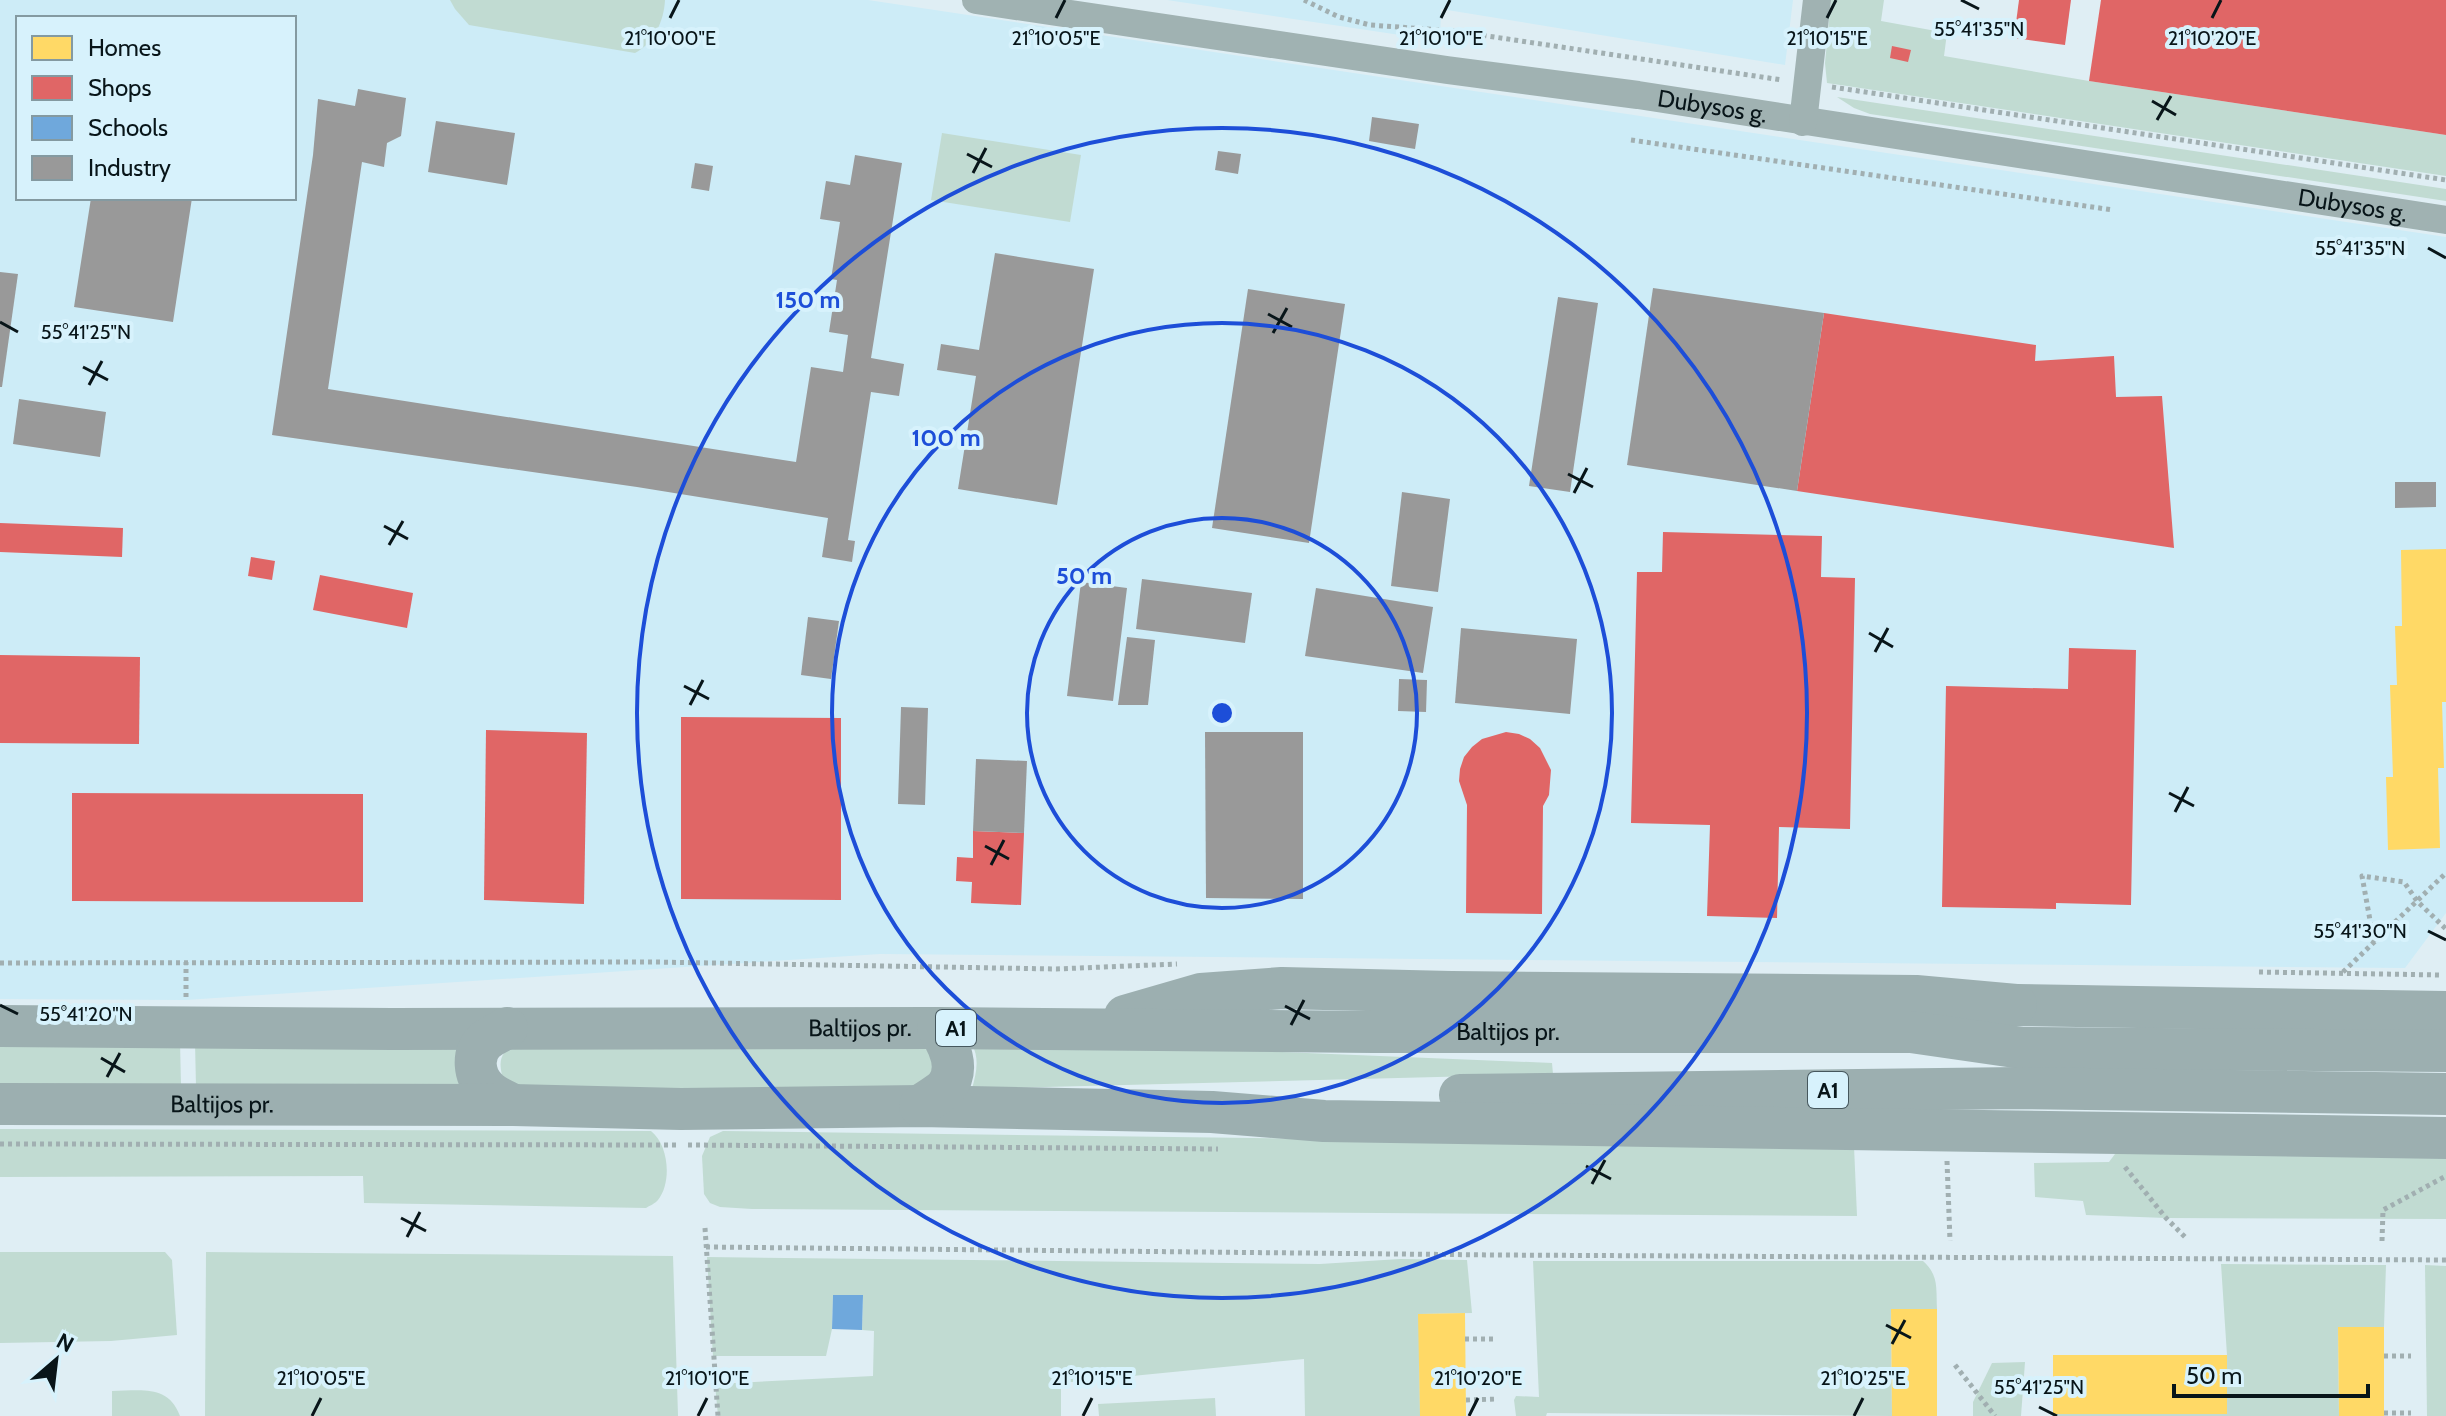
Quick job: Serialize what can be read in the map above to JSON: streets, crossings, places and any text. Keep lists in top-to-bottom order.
{
  "streets": {
    "highway": ["Baltijos pr.", "A1"],
    "street": ["Dubysos g."]
  },
  "crossings": [
    ["Baltijos pr.", "A1"]
  ],
  "legend": [
    "Homes",
    "Shops",
    "Schools",
    "Industry"
  ],
  "scale_bar": "50 m",
  "north": "top right",
  "coordinates": [
    "55°41'35\"N",
    "21°10'00\"E",
    "21°10'05\"E",
    "21°10'10\"E",
    "21°10'15\"E",
    "21°10'20\"E",
    "55°41'25\"N",
    "55°41'30\"N",
    "55°41'20\"N",
    "21°10'25\"E"
  ],
  "rings": ["150 m", "100 m", "50 m"]
}
